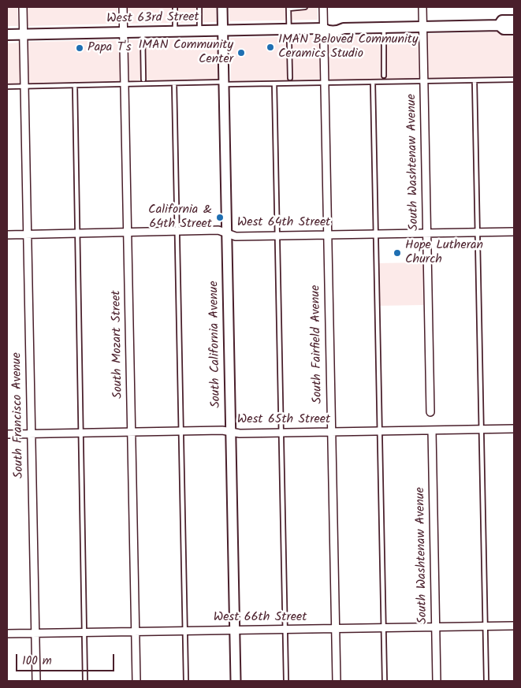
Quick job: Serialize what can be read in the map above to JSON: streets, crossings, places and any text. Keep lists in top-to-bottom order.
{
  "streets": {
    "main road": ["West 63rd Street"],
    "street": [
      "South Washtenaw Avenue",
      "West 64th Street",
      "South Mozart Street",
      "South California Avenue",
      "South Fairfield Avenue",
      "South Francisco Avenue",
      "West 65th Street",
      "West 66th Street"
    ]
  },
  "crossings": [
    ["West 63rd Street", "South Washtenaw Avenue"],
    ["West 63rd Street", "South Mozart Street"],
    ["West 63rd Street", "South California Avenue"],
    ["West 63rd Street", "South Fairfield Avenue"],
    ["West 63rd Street", "South Francisco Avenue"],
    ["South Washtenaw Avenue", "West 64th Street"],
    ["South Washtenaw Avenue", "West 65th Street"],
    ["South Washtenaw Avenue", "West 66th Street"],
    ["West 64th Street", "South Mozart Street"],
    ["West 64th Street", "South California Avenue"],
    ["West 64th Street", "South Fairfield Avenue"],
    ["West 64th Street", "South Francisco Avenue"],
    ["South Mozart Street", "West 65th Street"],
    ["South Mozart Street", "West 66th Street"],
    ["South California Avenue", "West 65th Street"],
    ["South California Avenue", "West 66th Street"],
    ["South Fairfield Avenue", "West 65th Street"],
    ["South Fairfield Avenue", "West 66th Street"],
    ["South Francisco Avenue", "West 65th Street"],
    ["South Francisco Avenue", "West 66th Street"]
  ],
  "places": [
    "IMAN Beloved Community Ceramics Studio",
    "Papa T's",
    "IMAN Community Center",
    "California & 64th Street",
    "Hope Lutheran Church"
  ],
  "scale_bar": "100 m"
}
